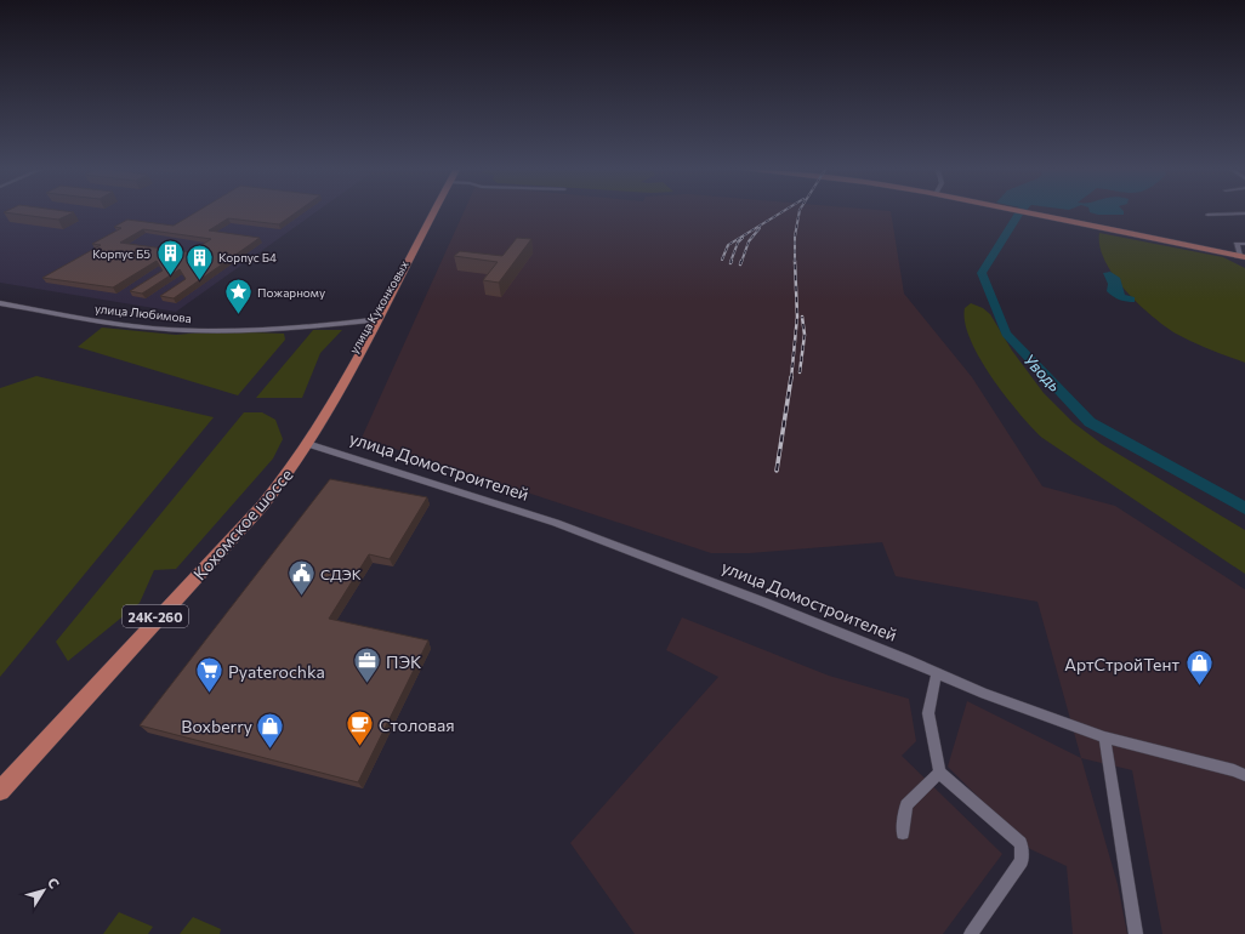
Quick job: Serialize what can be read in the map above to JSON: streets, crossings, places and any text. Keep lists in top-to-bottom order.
{
  "streets": {
    "main road": ["улица Куконковых", "Кохомское шоссе", "24К-260"],
    "street": ["улица Любимова", "улица Домостроителей"]
  },
  "crossings": [
    ["улица Куконковых", "улица Любимова"],
    ["улица Куконковых", "улица Домостроителей"],
    ["улица Куконковых", "Кохомское шоссе"],
    ["улица Домостроителей", "Кохомское шоссе"]
  ],
  "water": ["Уводь"],
  "places": {
    "building": ["Корпус Б5", "Корпус Б4"],
    "place": ["Пожарному"],
    "public building": ["СДЭК"],
    "office": ["ПЭК"],
    "shop": ["АртСтройТент", "Boxberry"],
    "supermarket": ["Pyaterochka"],
    "cafe": ["Столовая"]
  },
  "north": "top right"
}
